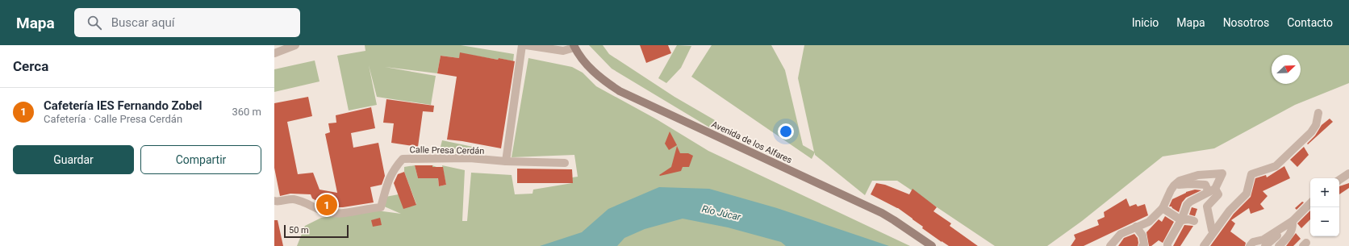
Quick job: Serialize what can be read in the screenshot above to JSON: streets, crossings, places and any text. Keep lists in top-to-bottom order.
{
  "streets": {
    "street": ["Avenida de los Alfares", "Calle Presa Cerdán"]
  },
  "water": ["Río Júcar"],
  "scale_bar": "50 m",
  "north": "top right",
  "page": {
    "header": "Mapa",
    "search": "Buscar aquí",
    "nav": [
      "Inicio",
      "Mapa",
      "Nosotros",
      "Contacto"
    ],
    "heading": "Cerca",
    "list": [
      {
        "mark": "1",
        "name": "Cafetería IES Fernando Zobel",
        "note": "Cafetería · Calle Presa Cerdán",
        "value": "360 m"
      }
    ],
    "buttons": ["Guardar", "Compartir"],
    "map_buttons": ["+", "−"],
    "pins": "1",
    "scale": "50 m"
  }
}
